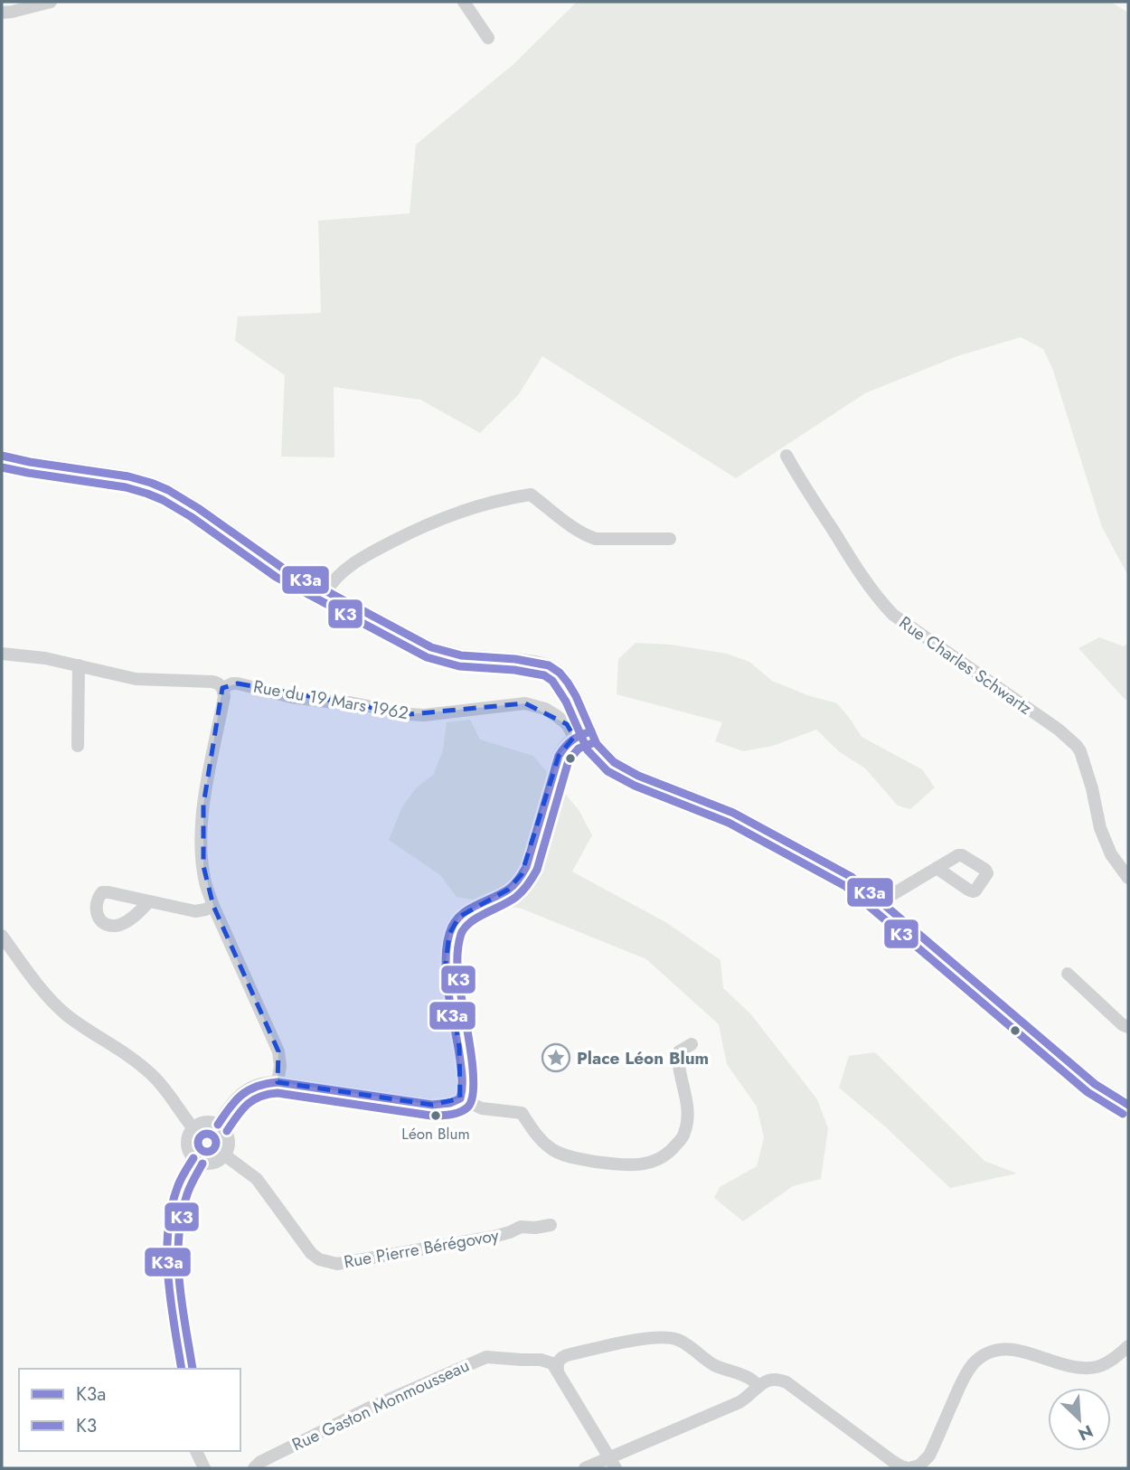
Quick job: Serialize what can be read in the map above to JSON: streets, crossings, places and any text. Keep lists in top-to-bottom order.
{
  "streets": {
    "street": [
      "Rue Charles Schwartz",
      "Rue du 19 Mars 1962",
      "Rue Pierre Bérégovoy",
      "Rue Gaston Monmousseau"
    ]
  },
  "places": {
    "place": ["Place Léon Blum"],
    "other": ["Léon Blum"]
  },
  "lines": ["transit line K3a", "transit line K3"],
  "legend": ["K3a", "K3"],
  "north": "bottom right"
}
